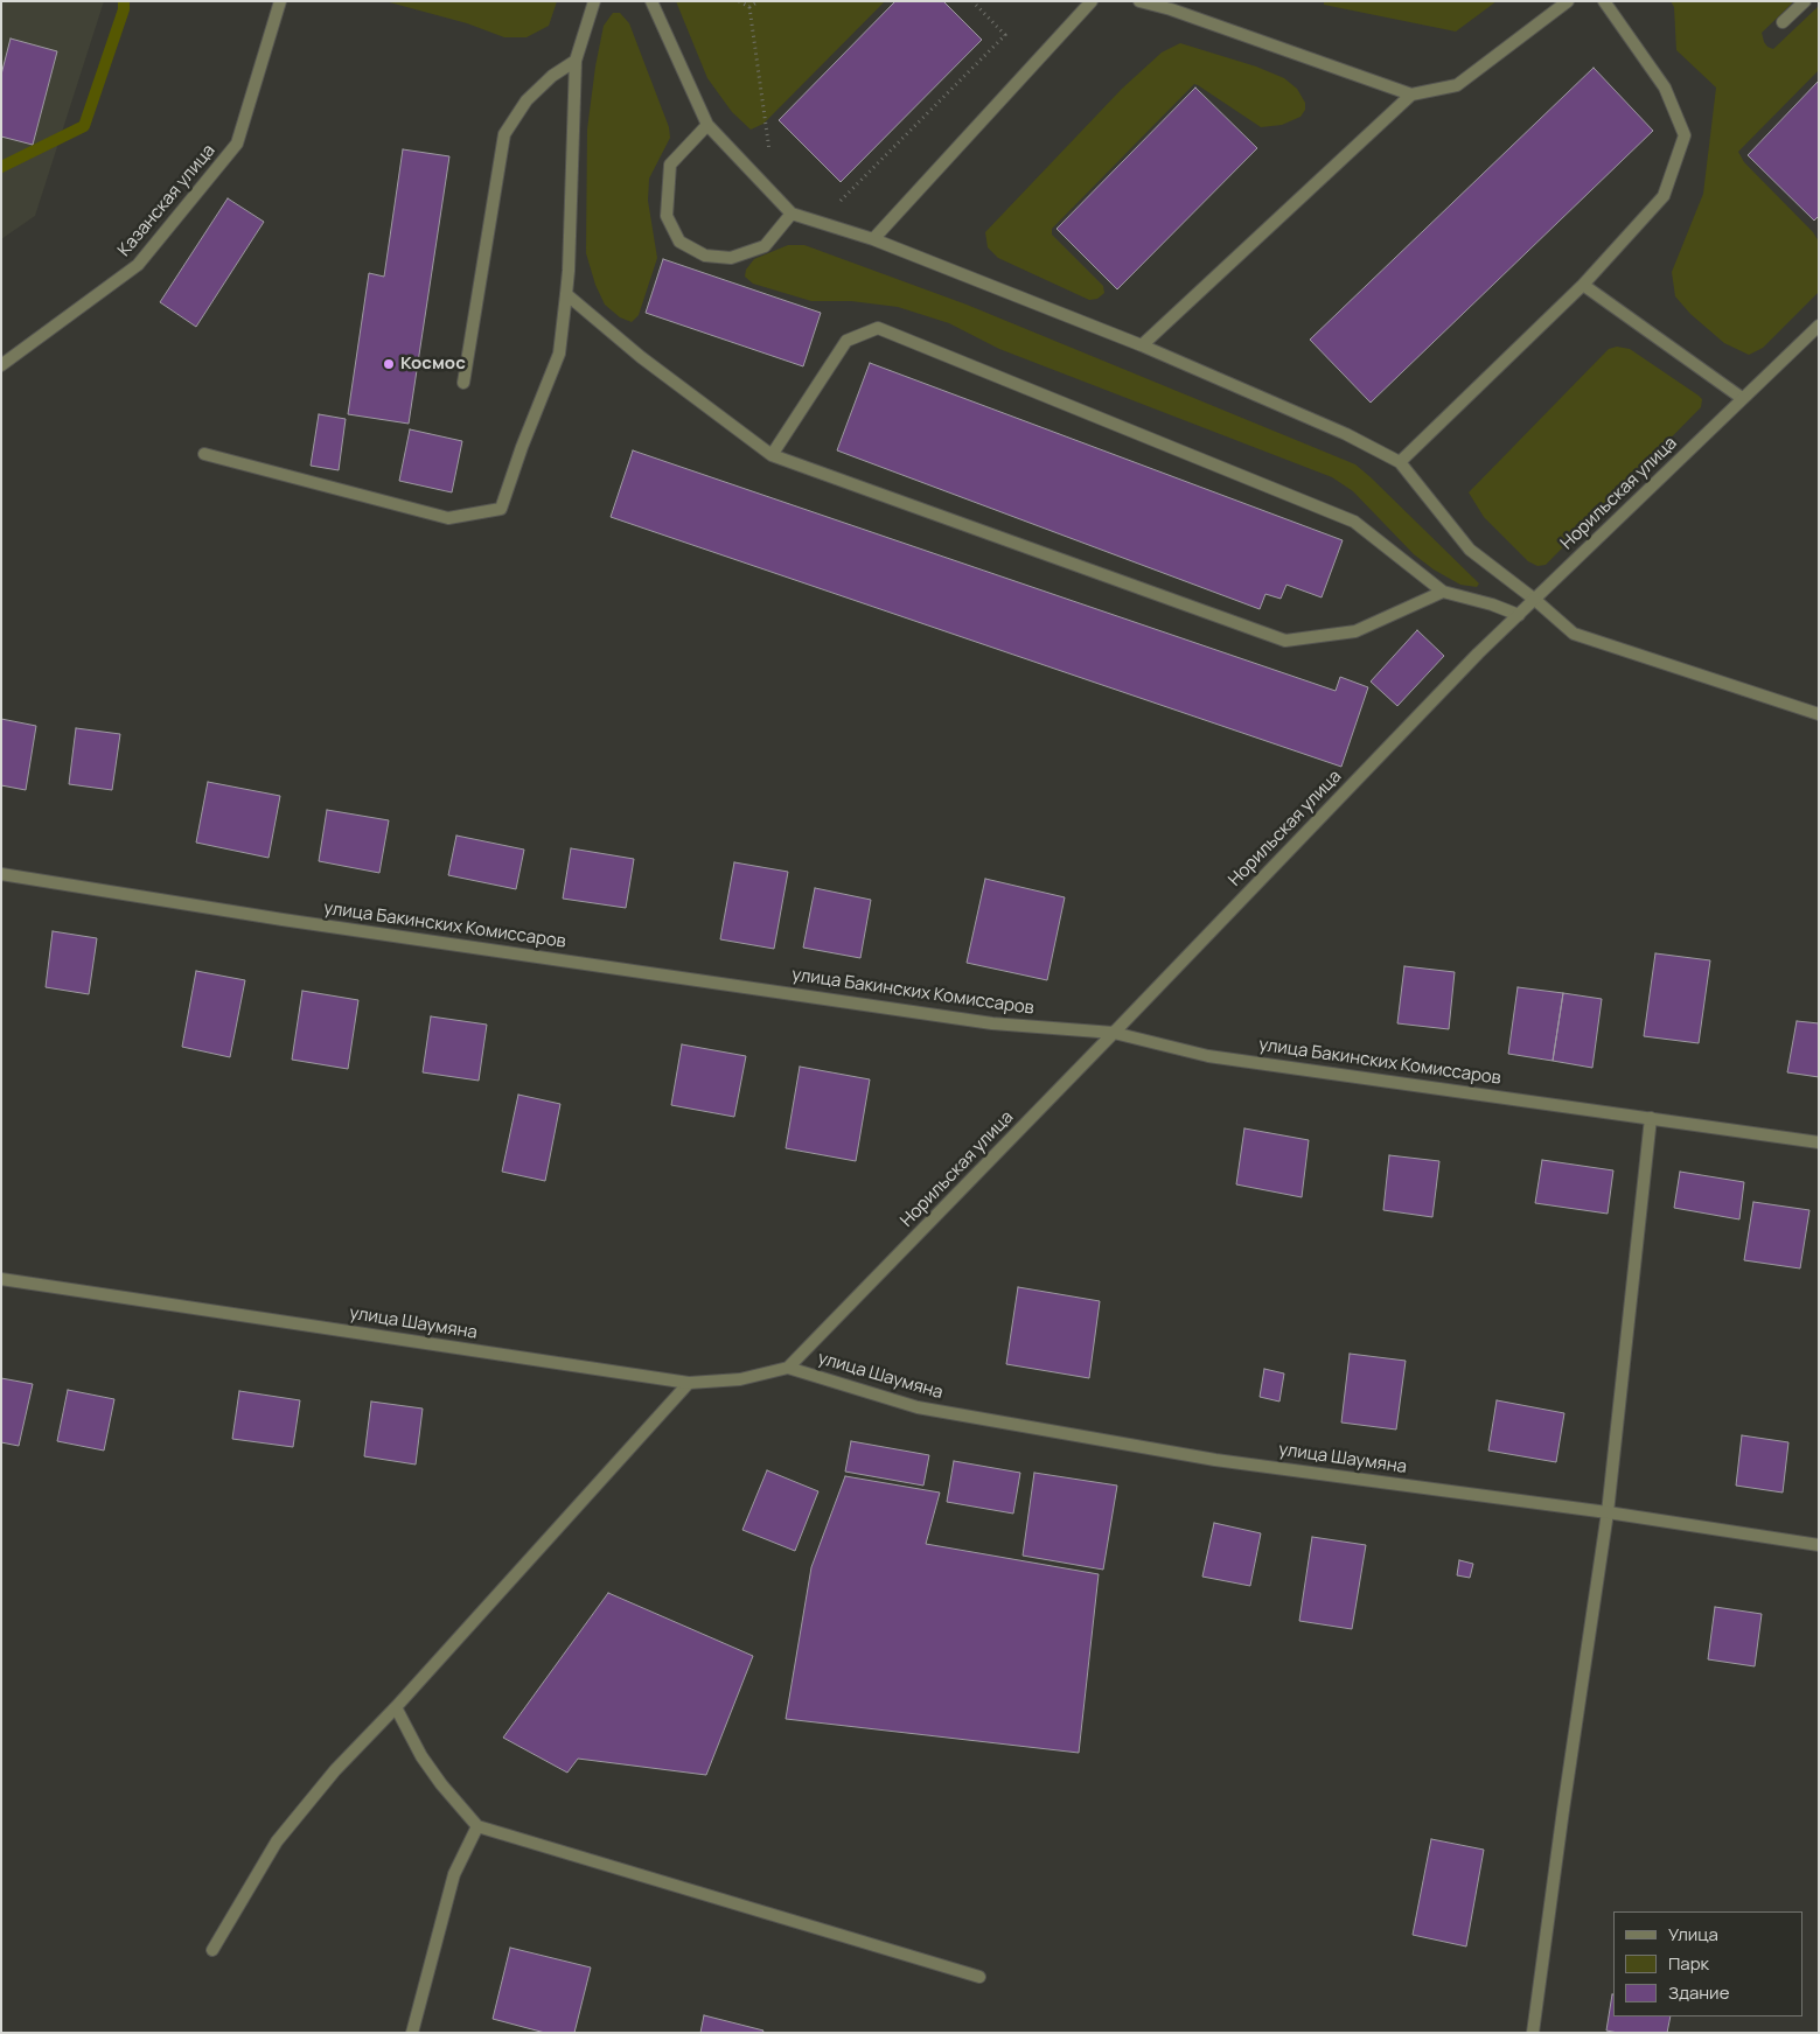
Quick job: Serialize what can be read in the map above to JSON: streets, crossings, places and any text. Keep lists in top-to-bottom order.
{
  "streets": {
    "street": [
      "Казанская улица",
      "Норильская улица",
      "улица Бакинских Комиссаров",
      "улица Шаумяна"
    ]
  },
  "crossings": [
    ["Норильская улица", "улица Бакинских Комиссаров"],
    ["Норильская улица", "улица Шаумяна"]
  ],
  "places": ["Космос"],
  "legend": ["Улица", "Парк", "Здание"]
}
